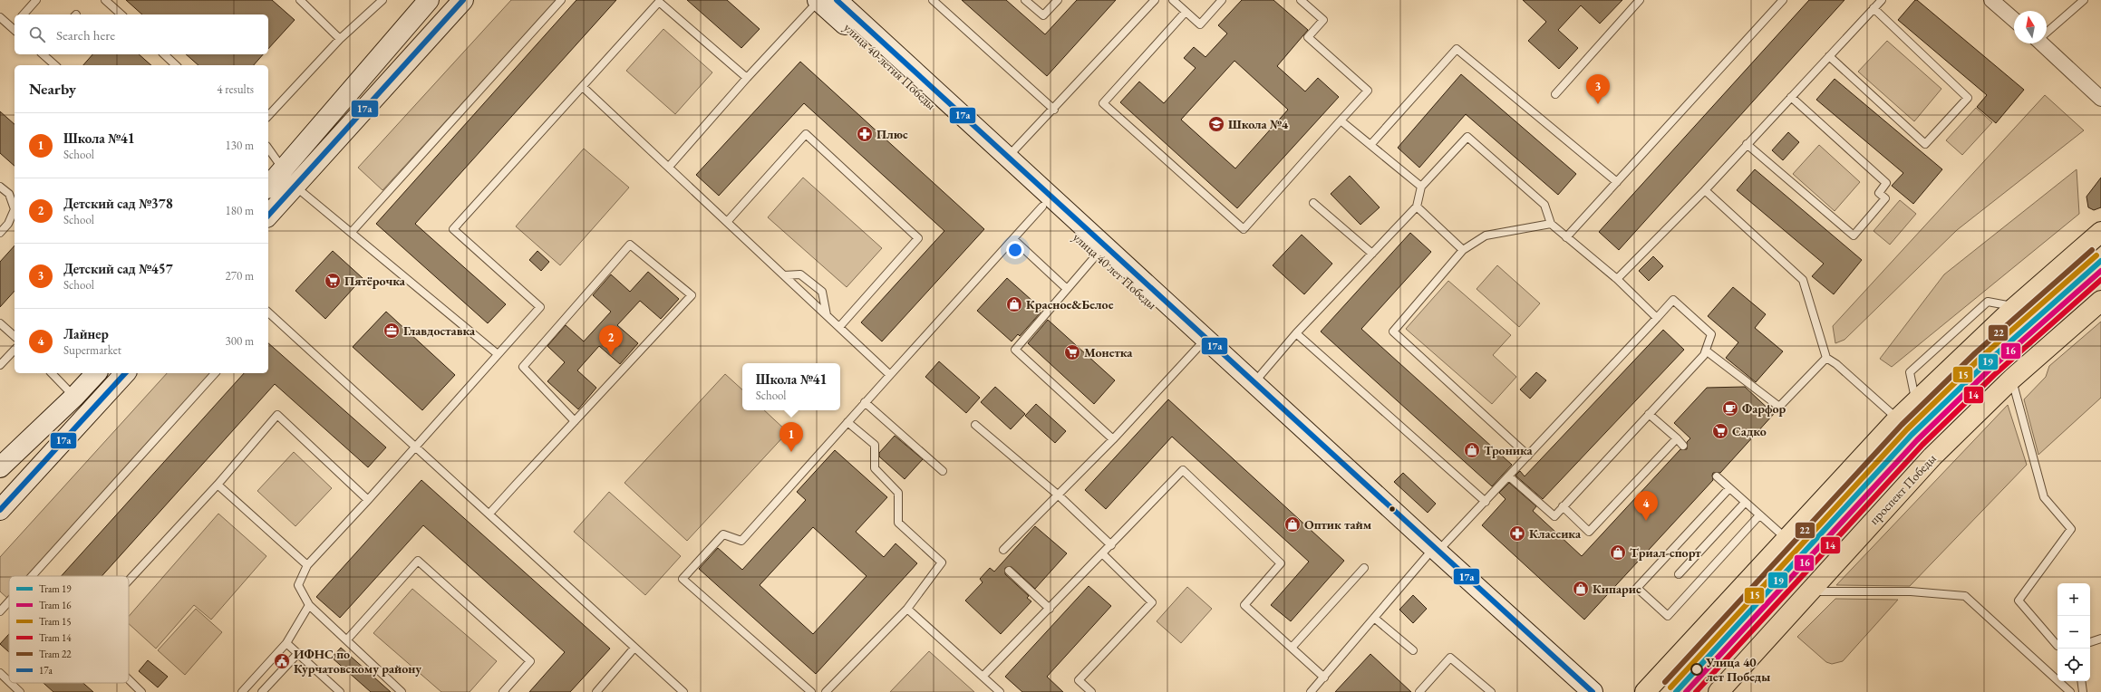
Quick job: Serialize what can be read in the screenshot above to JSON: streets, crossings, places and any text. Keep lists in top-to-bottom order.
{
  "streets": {
    "main road": ["проспект Победы"],
    "street": ["улица 40-летия Победы", "улица 40 лет Победы"]
  },
  "crossings": [
    ["улица 40-летия Победы", "улица 40 лет Победы"]
  ],
  "places": {
    "school or university": ["Школа №4"],
    "pharmacy": ["Плюс", "Классика"],
    "supermarket": ["Пятёрочка", "Монетка", "Садко"],
    "shop": [
      "Красное&Белое",
      "Троника",
      "Оптик тайм",
      "Tриал-спорт",
      "Кипарис"
    ],
    "office": ["Главдоставка"],
    "cafe": ["Фарфор"],
    "public building": ["ИФНС по Курчатовскому району"],
    "other": ["Улица 40 лет Победы"]
  },
  "lines": [
    "transit line 17a",
    "tram line 22",
    "tram line 15",
    "tram line 19",
    "tram line 16",
    "tram line 14"
  ],
  "legend": [
    "Tram 19",
    "Tram 16",
    "Tram 15",
    "Tram 14",
    "Tram 22",
    "17a"
  ],
  "north": "top",
  "page": {
    "search": "Search here",
    "heading": ["Nearby", "4 results"],
    "pins": [
      "3",
      "2",
      "1",
      "4"
    ],
    "list": [
      {
        "mark": "1",
        "name": "Школа №41",
        "note": "School",
        "value": "130 m"
      },
      {
        "mark": "2",
        "name": "Детский сад №378",
        "note": "School",
        "value": "180 m"
      },
      {
        "mark": "3",
        "name": "Детский сад №457",
        "note": "School",
        "value": "270 m"
      },
      {
        "mark": "4",
        "name": "Лайнер",
        "note": "Supermarket",
        "value": "300 m"
      }
    ],
    "popup": ["Школа №41", "School"],
    "map_buttons": ["+", "−"]
  }
}
